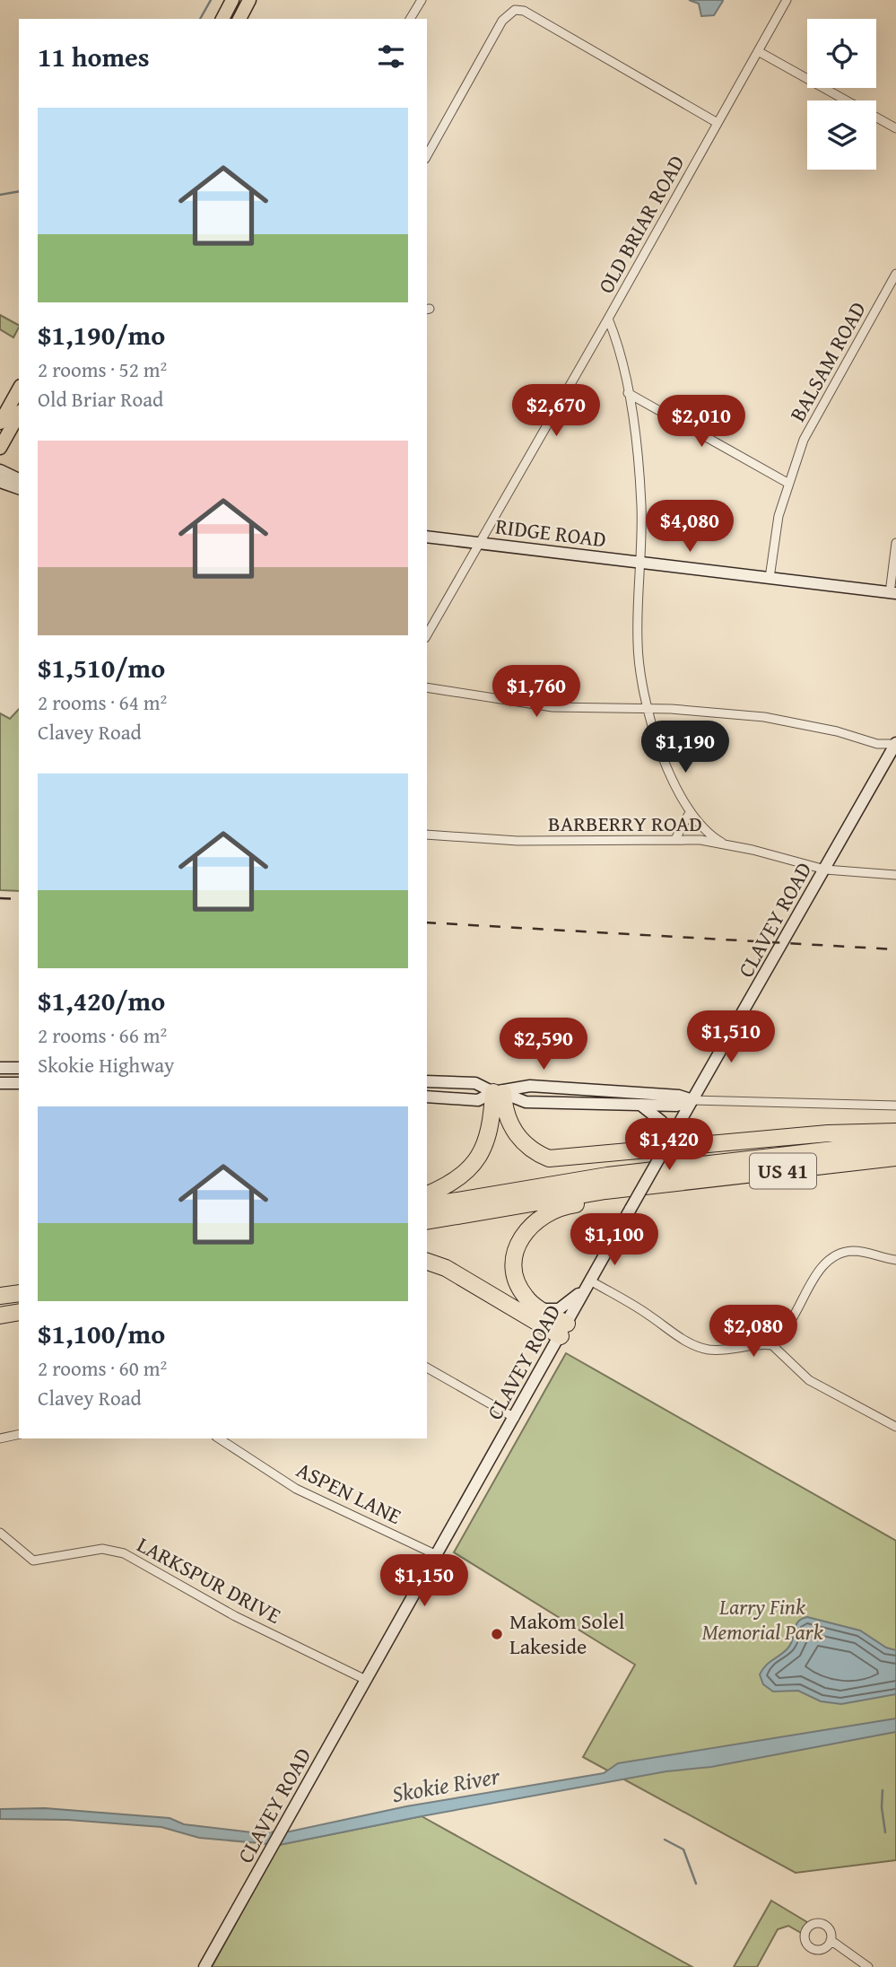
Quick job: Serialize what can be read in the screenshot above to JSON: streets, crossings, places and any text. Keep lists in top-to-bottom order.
{
  "streets": {
    "highway": ["US 41"],
    "main road": ["RIDGE ROAD", "CLAVEY ROAD"],
    "street": [
      "OLD BRIAR ROAD",
      "BALSAM ROAD",
      "BARBERRY ROAD",
      "ASPEN LANE",
      "LARKSPUR DRIVE"
    ]
  },
  "crossings": [
    ["OLD BRIAR ROAD", "RIDGE ROAD"],
    ["OLD BRIAR ROAD", "BARBERRY ROAD"],
    ["BALSAM ROAD", "RIDGE ROAD"],
    ["BARBERRY ROAD", "CLAVEY ROAD"],
    ["CLAVEY ROAD", "ASPEN LANE"],
    ["CLAVEY ROAD", "LARKSPUR DRIVE"]
  ],
  "water": ["Skokie River"],
  "parks": ["Larry Fink Memorial Park"],
  "places": ["Makom Solel Lakeside"],
  "page": {
    "heading": "11 homes",
    "list": [
      {
        "name": "$1,190/mo",
        "note": "2 rooms · 52 m² · Old Briar Road"
      },
      {
        "name": "$1,510/mo",
        "note": "2 rooms · 64 m² · Clavey Road"
      },
      {
        "name": "$1,420/mo",
        "note": "2 rooms · 66 m² · Skokie Highway"
      },
      {
        "name": "$1,100/mo",
        "note": "2 rooms · 60 m² · Clavey Road"
      }
    ],
    "price": [
      "$2,670",
      "$2,010",
      "$4,080",
      "$1,760",
      "$1,190",
      "$1,510",
      "$2,590",
      "$1,420",
      "$1,100",
      "$2,080",
      "$1,150"
    ]
  }
}
